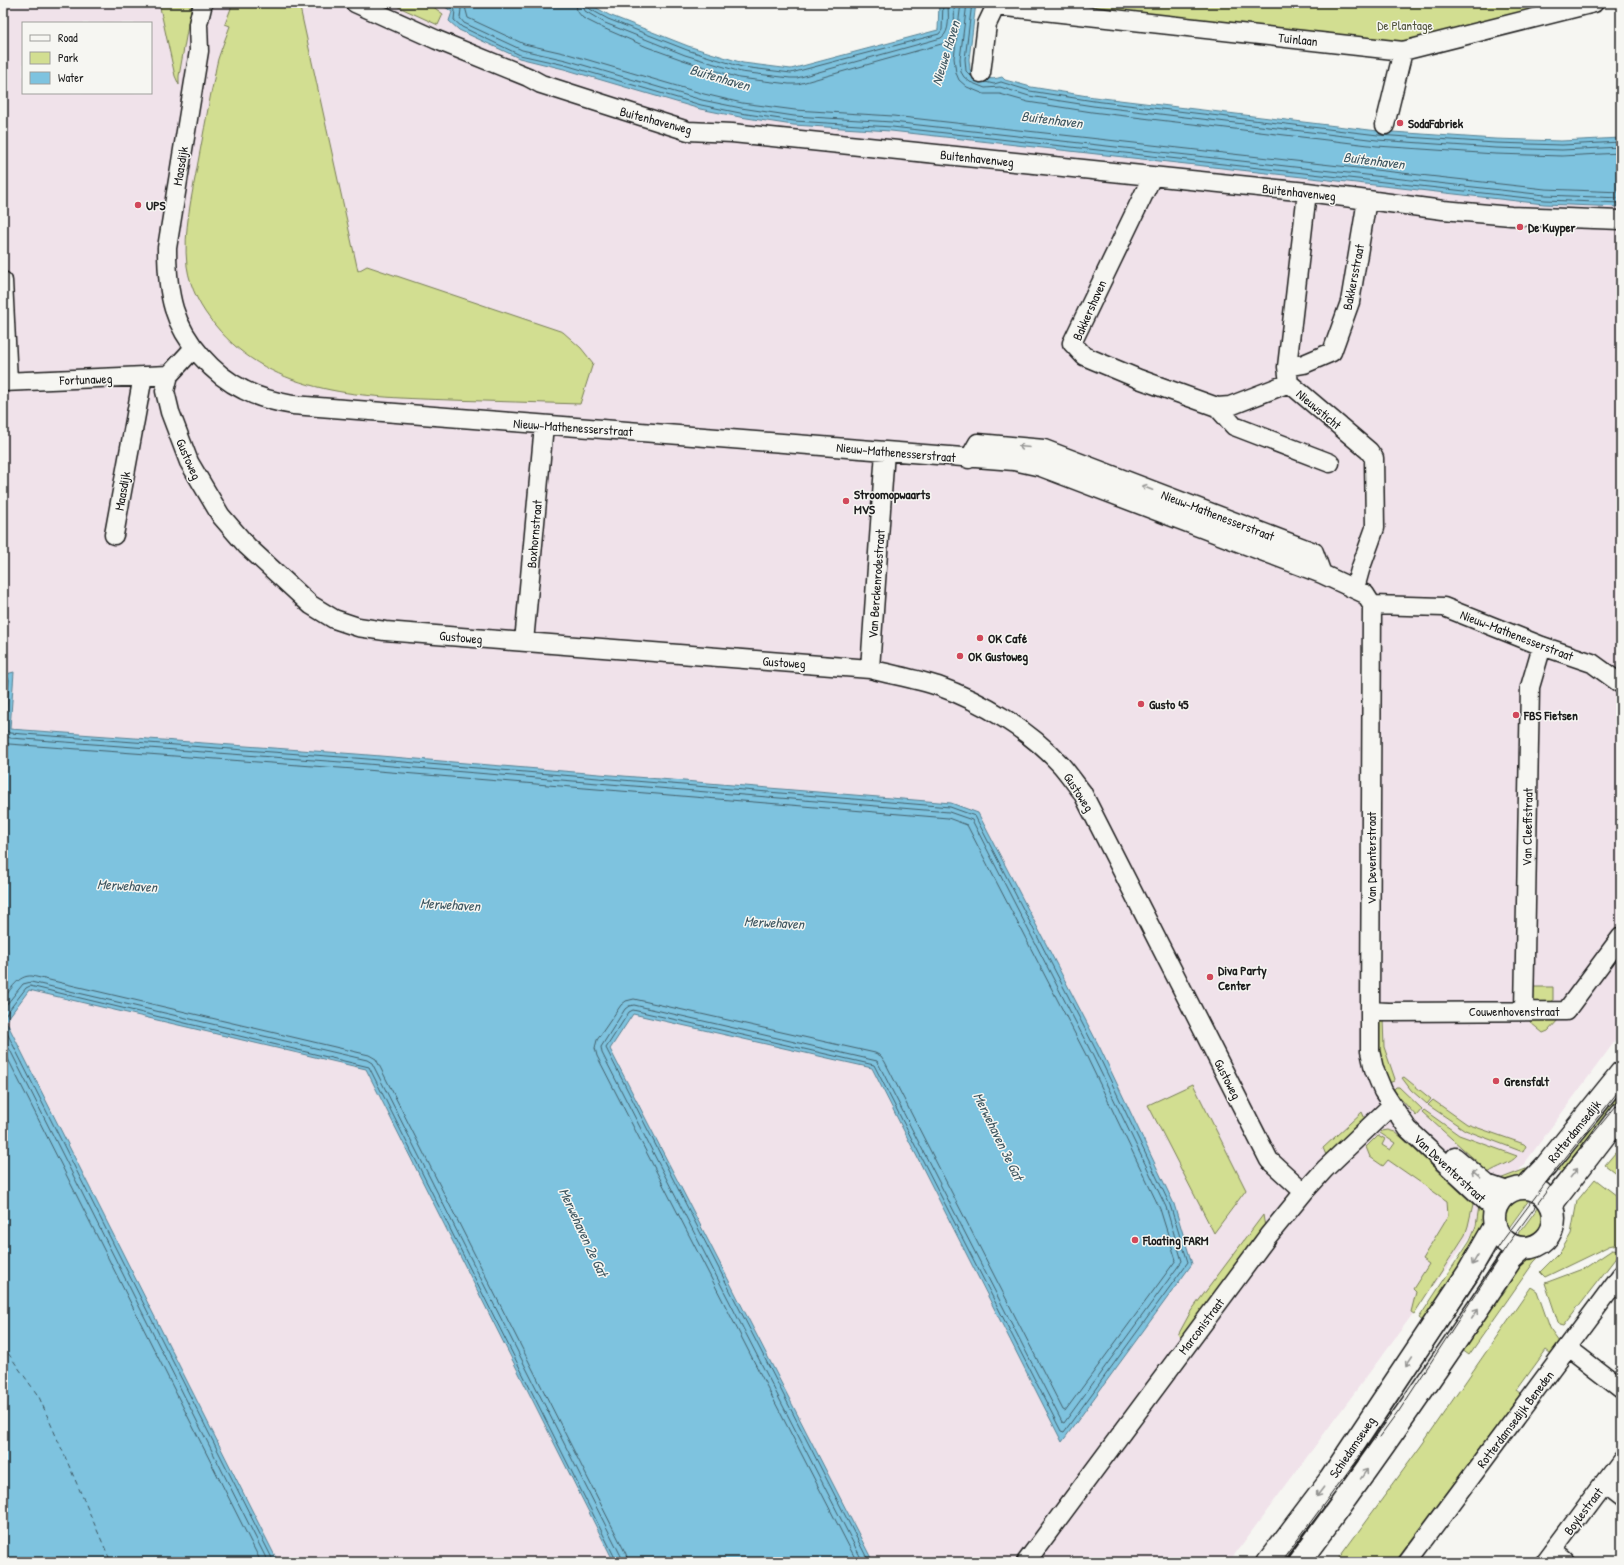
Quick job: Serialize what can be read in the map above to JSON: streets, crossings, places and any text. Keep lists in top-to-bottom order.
{
  "streets": {
    "main road": ["Rotterdamsedijk", "Schiedamseweg"],
    "street": [
      "Tuinlaan",
      "Buitenhavenweg",
      "Maasdijk",
      "Bakkersstraat",
      "Bakkershaven",
      "Fortunaweg",
      "Nieuwsticht",
      "Nieuw-Mathenesserstraat",
      "Gustoweg",
      "Boxhornstraat",
      "Van Berckenrodestraat",
      "Van Cleeffstraat",
      "Van Deventerstraat",
      "Couwenhovenstraat",
      "Marconistraat",
      "Rotterdamsedijk Beneden",
      "Boylestraat"
    ]
  },
  "crossings": [
    ["Buitenhavenweg", "Bakkersstraat"],
    ["Buitenhavenweg", "Bakkershaven"],
    ["Maasdijk", "Fortunaweg"],
    ["Maasdijk", "Nieuw-Mathenesserstraat"],
    ["Bakkersstraat", "Nieuwsticht"],
    ["Fortunaweg", "Gustoweg"],
    ["Nieuwsticht", "Nieuw-Mathenesserstraat"],
    ["Nieuw-Mathenesserstraat", "Boxhornstraat"],
    ["Nieuw-Mathenesserstraat", "Van Berckenrodestraat"],
    ["Nieuw-Mathenesserstraat", "Van Cleeffstraat"],
    ["Nieuw-Mathenesserstraat", "Van Deventerstraat"],
    ["Gustoweg", "Boxhornstraat"],
    ["Gustoweg", "Van Berckenrodestraat"],
    ["Gustoweg", "Marconistraat"],
    ["Van Cleeffstraat", "Couwenhovenstraat"],
    ["Van Deventerstraat", "Couwenhovenstraat"],
    ["Van Deventerstraat", "Rotterdamsedijk"],
    ["Van Deventerstraat", "Marconistraat"],
    ["Van Deventerstraat", "Schiedamseweg"],
    ["Rotterdamsedijk", "Schiedamseweg"]
  ],
  "water": [
    "Nieuwe Haven",
    "Buitenhaven",
    "Merwehaven",
    "Merwehaven 3e Gat",
    "Merwehaven 2e Gat"
  ],
  "parks": ["De Plantage"],
  "places": [
    "SodaFabriek",
    "UPS",
    "De Kuyper",
    "Stroomopwaarts MVS",
    "OK Café",
    "OK Gustoweg",
    "Gusto 45",
    "FBS Fietsen",
    "Diva Party Center",
    "Grensfalt",
    "Floating FARM"
  ],
  "legend": ["Road", "Park", "Water"]
}
